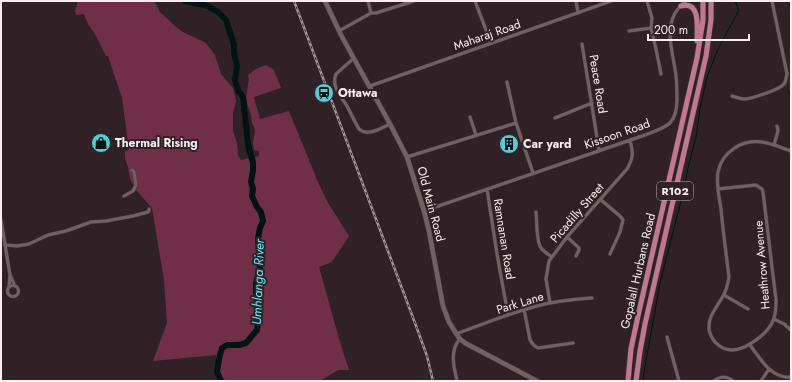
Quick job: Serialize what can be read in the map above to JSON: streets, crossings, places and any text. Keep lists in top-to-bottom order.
{
  "streets": {
    "main road": ["R102", "Gopalall Hurbans Road"],
    "street": [
      "Maharaj Road",
      "Peace Road",
      "Kissoon Road",
      "Old Main Road",
      "Picadilly Street",
      "Ramnanan Road",
      "Heathrow Avenue",
      "Park Lane"
    ]
  },
  "crossings": [
    ["Maharaj Road", "Old Main Road"],
    ["Peace Road", "Kissoon Road"],
    ["Kissoon Road", "Old Main Road"],
    ["Kissoon Road", "Picadilly Street"],
    ["Kissoon Road", "Ramnanan Road"],
    ["Old Main Road", "Park Lane"],
    ["Picadilly Street", "Park Lane"],
    ["Ramnanan Road", "Park Lane"]
  ],
  "water": ["Umhlanga River"],
  "places": {
    "station": ["Ottawa"],
    "shop": ["Thermal Rising"],
    "building": ["Car yard"]
  },
  "scale_bar": "200 m"
}
